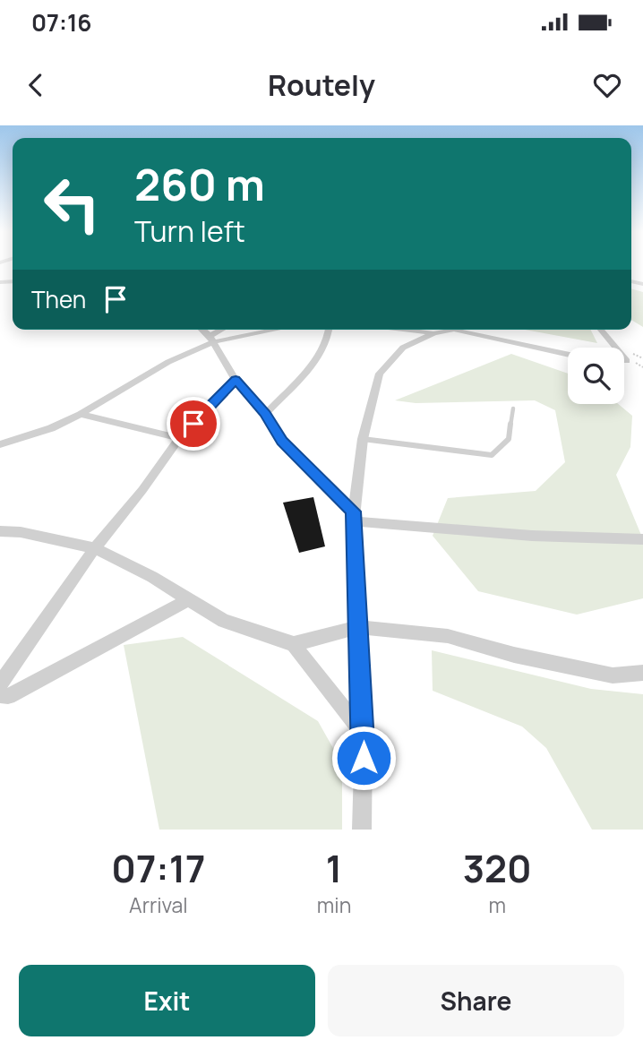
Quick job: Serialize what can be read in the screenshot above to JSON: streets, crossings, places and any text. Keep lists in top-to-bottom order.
{
  "page": {
    "status": "07:16",
    "header": "Routely",
    "turn": ["260 m", "Turn left"],
    "then": "Then",
    "eta": [
      "07:17",
      "Arrival",
      "1",
      "min",
      "320",
      "m"
    ],
    "buttons": ["Exit", "Share"]
  }
}
